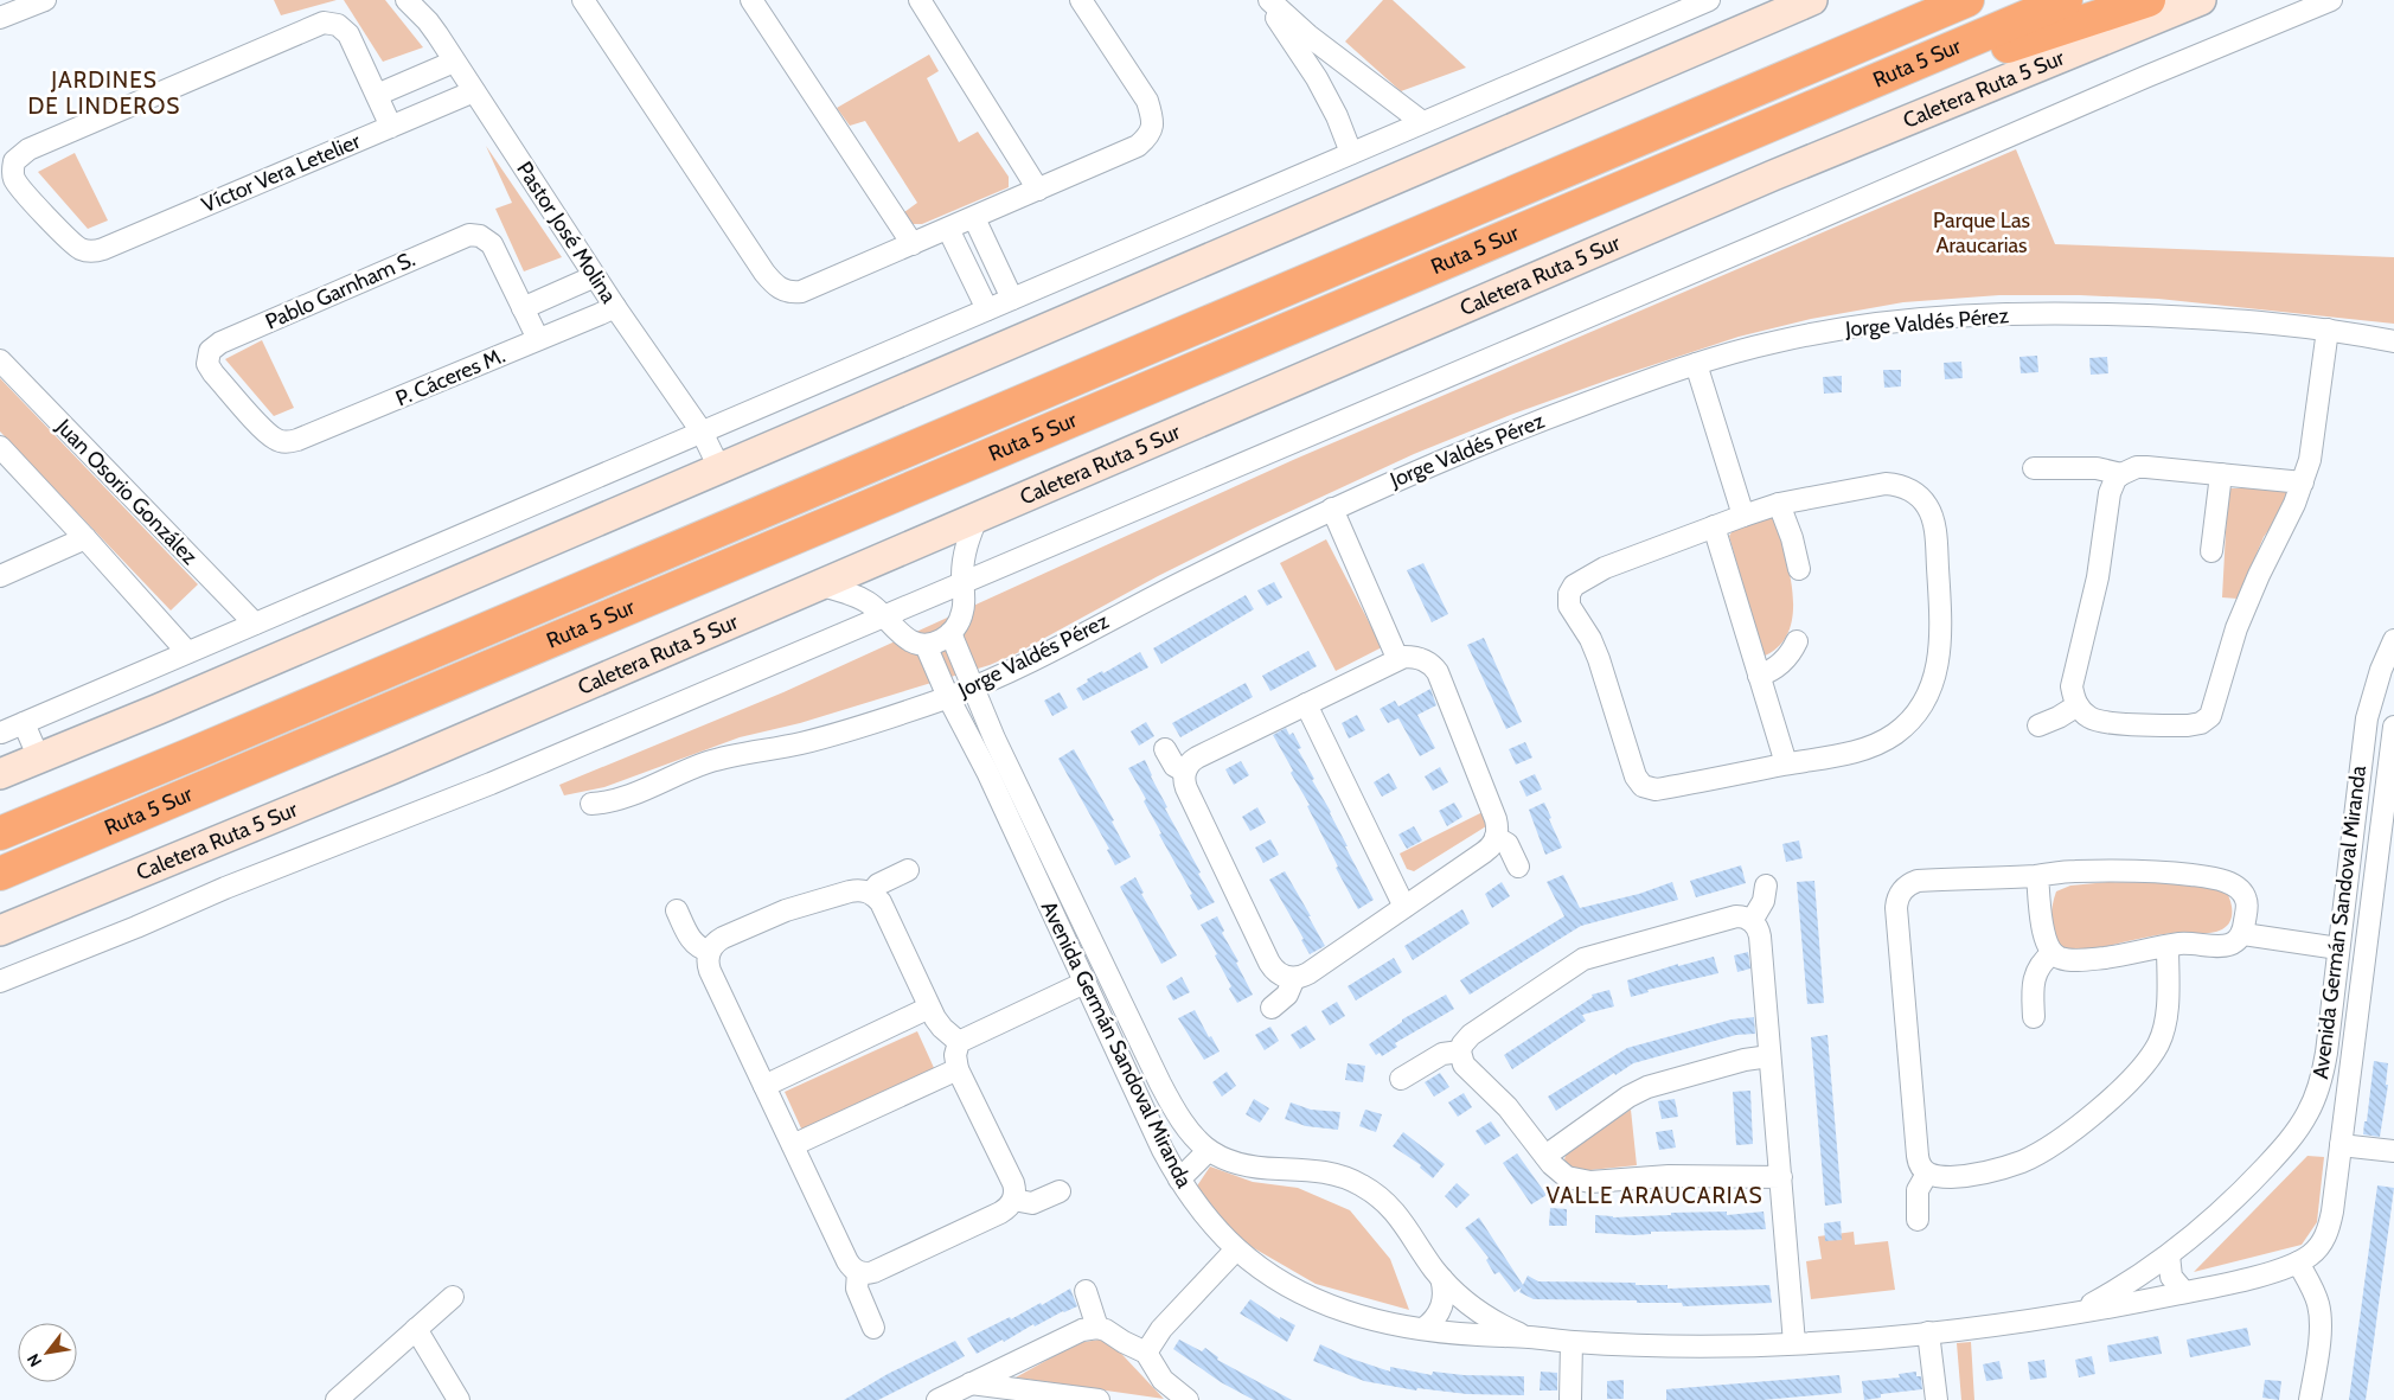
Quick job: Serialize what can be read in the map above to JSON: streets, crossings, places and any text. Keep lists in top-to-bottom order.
{
  "streets": {
    "highway": ["Ruta 5 Sur"],
    "main road": ["Caletera Ruta 5 Sur"],
    "street": [
      "Víctor Vera Letelier",
      "Pastor José Molina",
      "Pablo Garnham S.",
      "Jorge Valdés Pérez",
      "P. Cáceres M.",
      "Juan Osorio González",
      "Avenida Germán Sandoval Miranda"
    ]
  },
  "crossings": [
    ["Víctor Vera Letelier", "Pastor José Molina"],
    ["Pastor José Molina", "P. Cáceres M."],
    ["Pablo Garnham S.", "P. Cáceres M."],
    ["Jorge Valdés Pérez", "Avenida Germán Sandoval Miranda"]
  ],
  "districts": ["JARDINES DE LINDEROS", "VALLE ARAUCARIAS"],
  "parks": ["Parque Las Araucarias"],
  "north": "bottom left"
}
